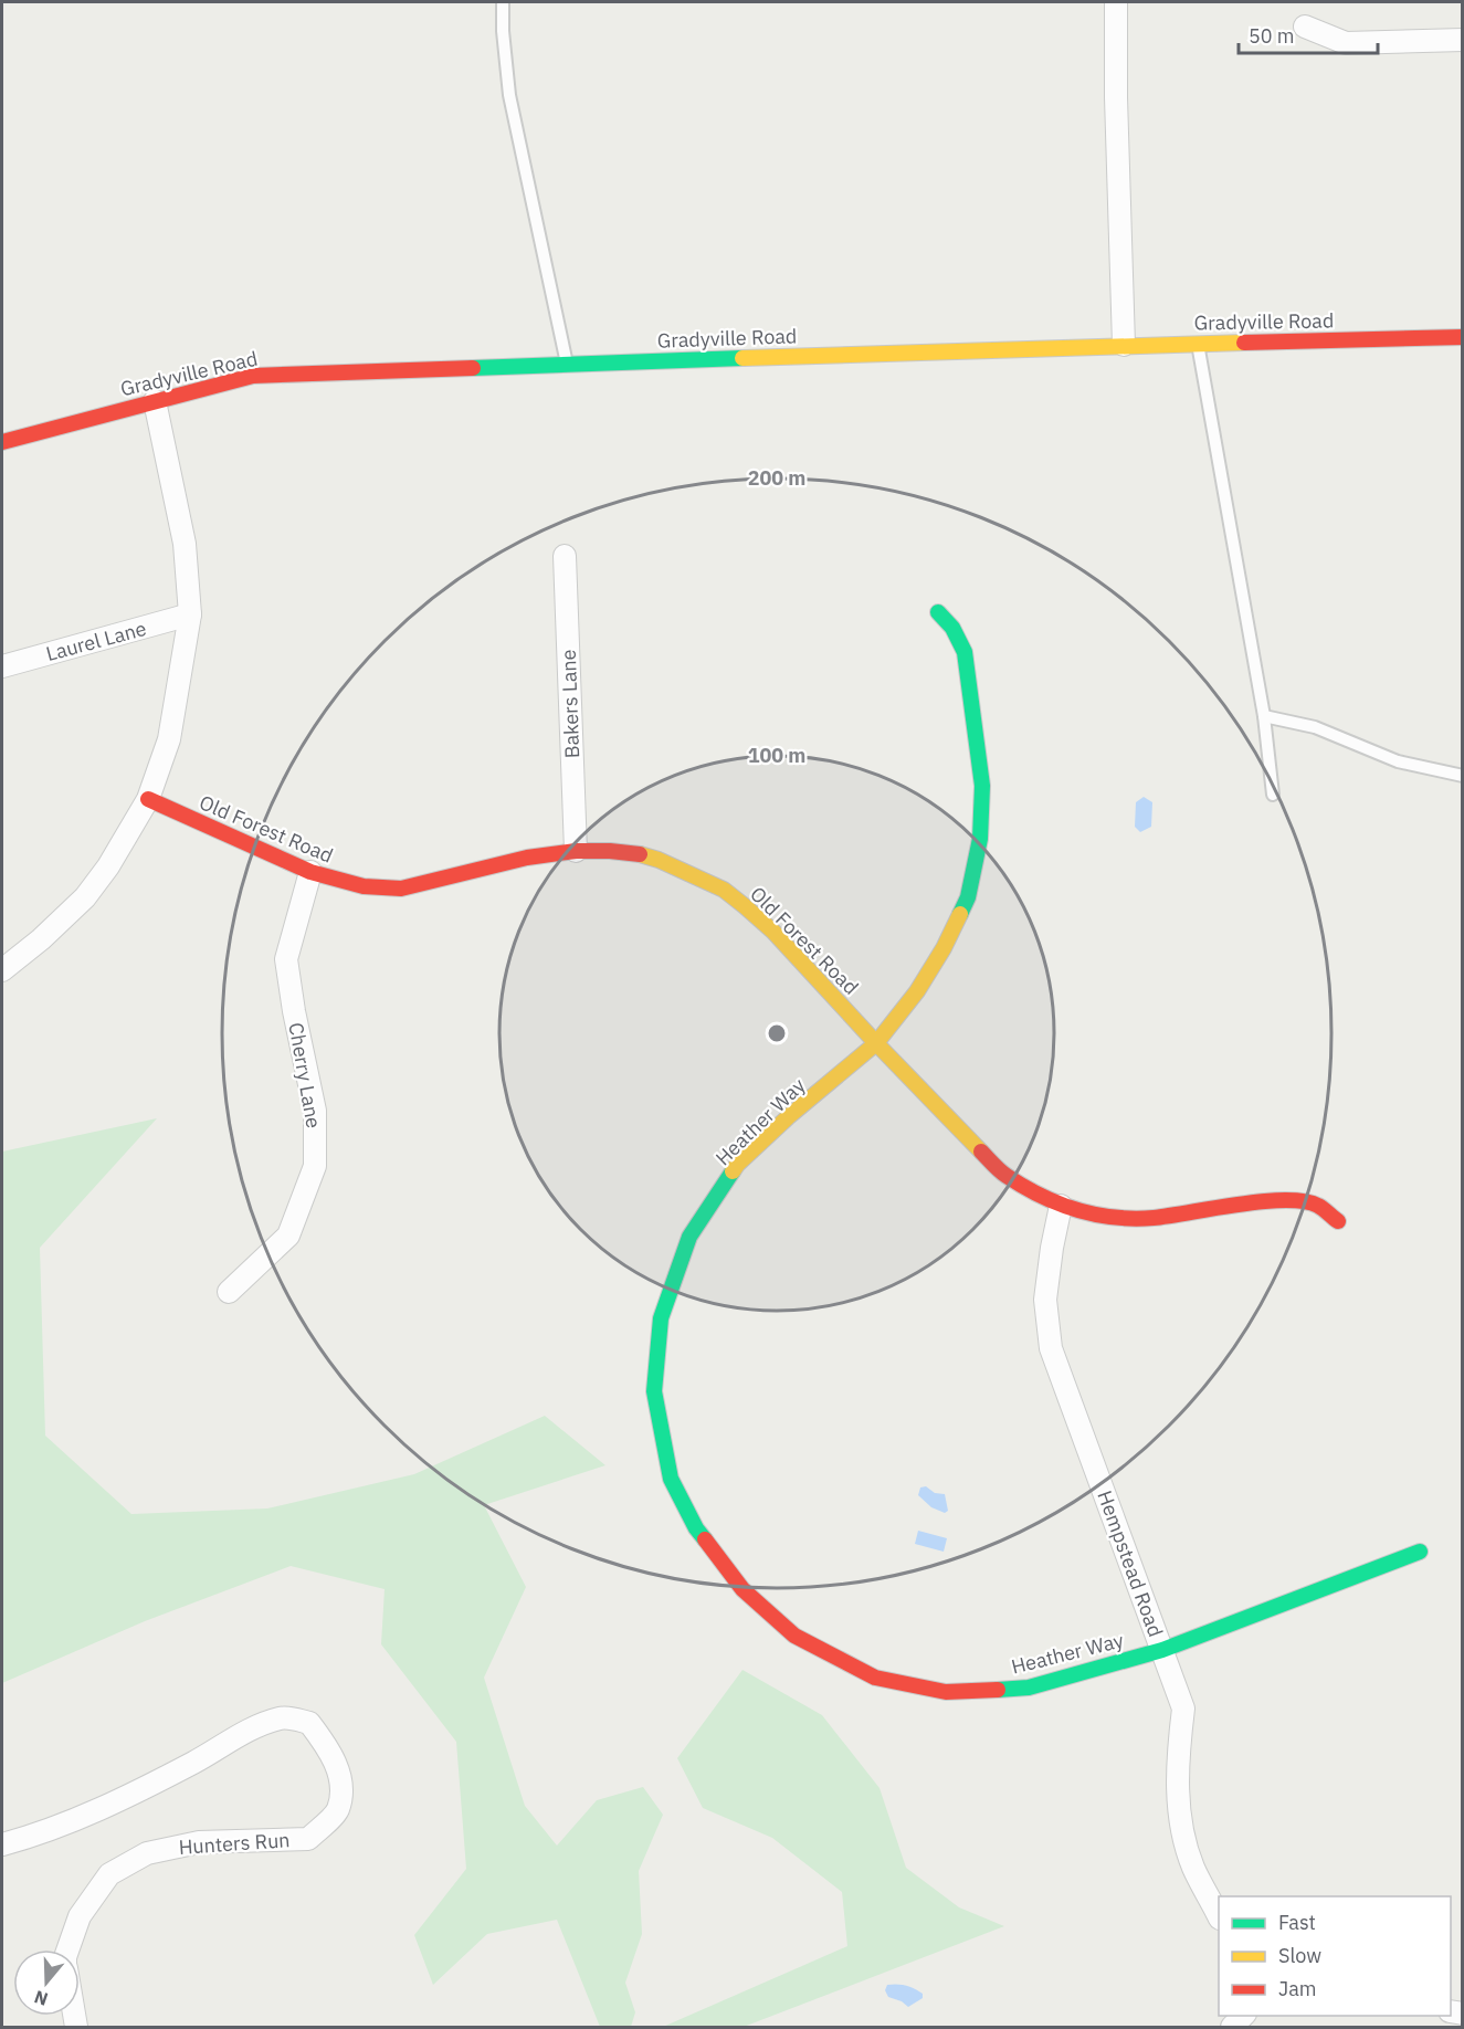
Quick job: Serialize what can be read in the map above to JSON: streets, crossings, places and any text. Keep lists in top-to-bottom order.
{
  "streets": {
    "street": [
      "Gradyville Road",
      "Laurel Lane",
      "Bakers Lane",
      "Old Forest Road",
      "Cherry Lane",
      "Heather Way",
      "Hempstead Road",
      "Hunters Run"
    ]
  },
  "crossings": [
    ["Bakers Lane", "Old Forest Road"],
    ["Old Forest Road", "Cherry Lane"],
    ["Old Forest Road", "Heather Way"],
    ["Old Forest Road", "Hempstead Road"],
    ["Heather Way", "Hempstead Road"]
  ],
  "legend": ["Fast", "Slow", "Jam"],
  "scale_bar": "50 m",
  "north": "bottom",
  "rings": ["200 m", "100 m"]
}
